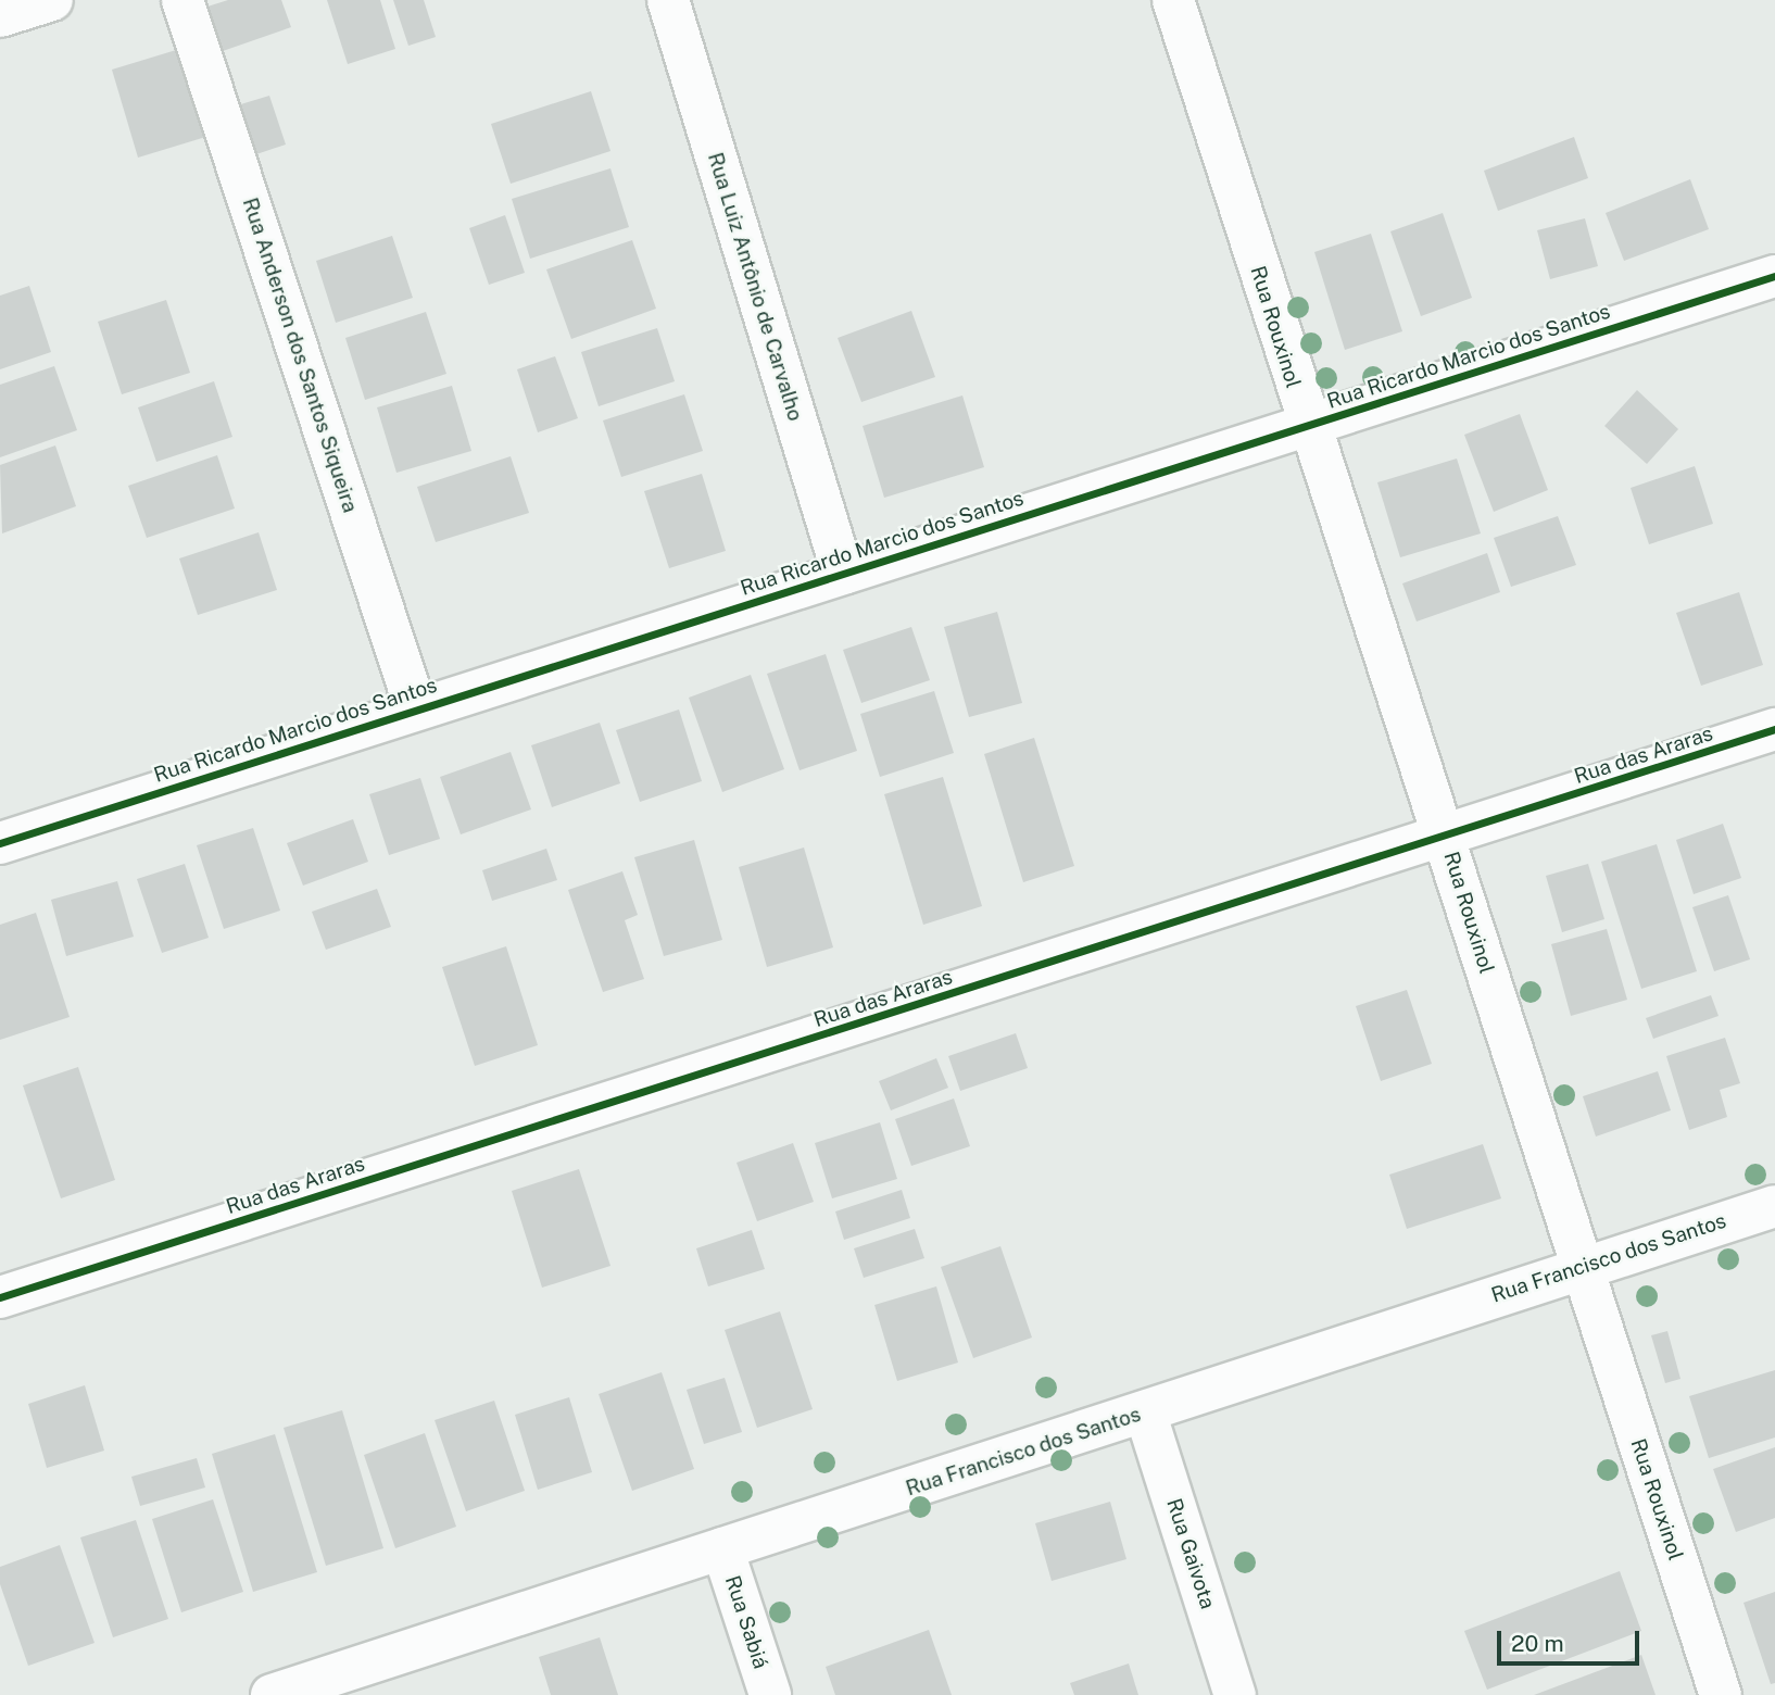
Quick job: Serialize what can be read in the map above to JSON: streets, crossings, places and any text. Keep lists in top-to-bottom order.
{
  "streets": {
    "street": [
      "Rua Luiz Antônio de Carvalho",
      "Rua Rouxinol",
      "Rua Anderson dos Santos Siqueira",
      "Rua Ricardo Marcio dos Santos",
      "Rua das Araras",
      "Rua Francisco dos Santos",
      "Rua Gaivota",
      "Rua Sabiá"
    ]
  },
  "crossings": [
    ["Rua Luiz Antônio de Carvalho", "Rua Ricardo Marcio dos Santos"],
    ["Rua Rouxinol", "Rua Ricardo Marcio dos Santos"],
    ["Rua Rouxinol", "Rua das Araras"],
    ["Rua Rouxinol", "Rua Francisco dos Santos"],
    ["Rua Anderson dos Santos Siqueira", "Rua Ricardo Marcio dos Santos"],
    ["Rua Francisco dos Santos", "Rua Gaivota"],
    ["Rua Francisco dos Santos", "Rua Sabiá"]
  ],
  "scale_bar": "20 m"
}
